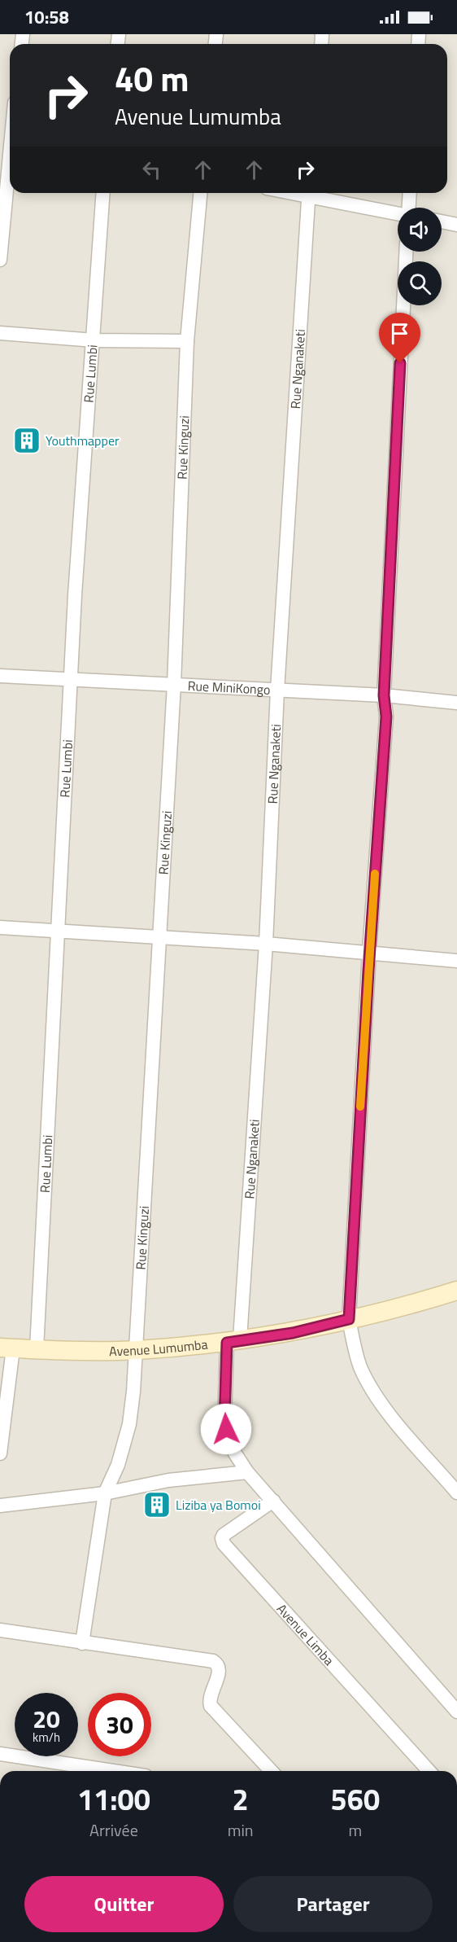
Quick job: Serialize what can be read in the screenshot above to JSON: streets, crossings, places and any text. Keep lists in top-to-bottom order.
{
  "streets": {
    "street": [
      "Rue Nganaketi",
      "Rue Lumbi",
      "Rue Kinguzi",
      "Rue MiniKongo",
      "Avenue Lumumba",
      "Avenue Limba"
    ]
  },
  "crossings": [
    ["Rue Nganaketi", "Rue MiniKongo"],
    ["Rue Nganaketi", "Avenue Lumumba"],
    ["Rue Lumbi", "Rue MiniKongo"],
    ["Rue Lumbi", "Avenue Lumumba"],
    ["Rue Kinguzi", "Rue MiniKongo"],
    ["Rue Kinguzi", "Avenue Lumumba"]
  ],
  "places": {
    "building": ["Youthmapper", "Liziba ya Bomoi"]
  },
  "page": {
    "status": "10:58",
    "turn": ["40 m", "Avenue Lumumba"],
    "speed": "20 km/h",
    "limit": "30",
    "eta": [
      "11:00",
      "Arrivée",
      "2",
      "min",
      "560",
      "m"
    ],
    "buttons": ["Quitter", "Partager"]
  }
}
